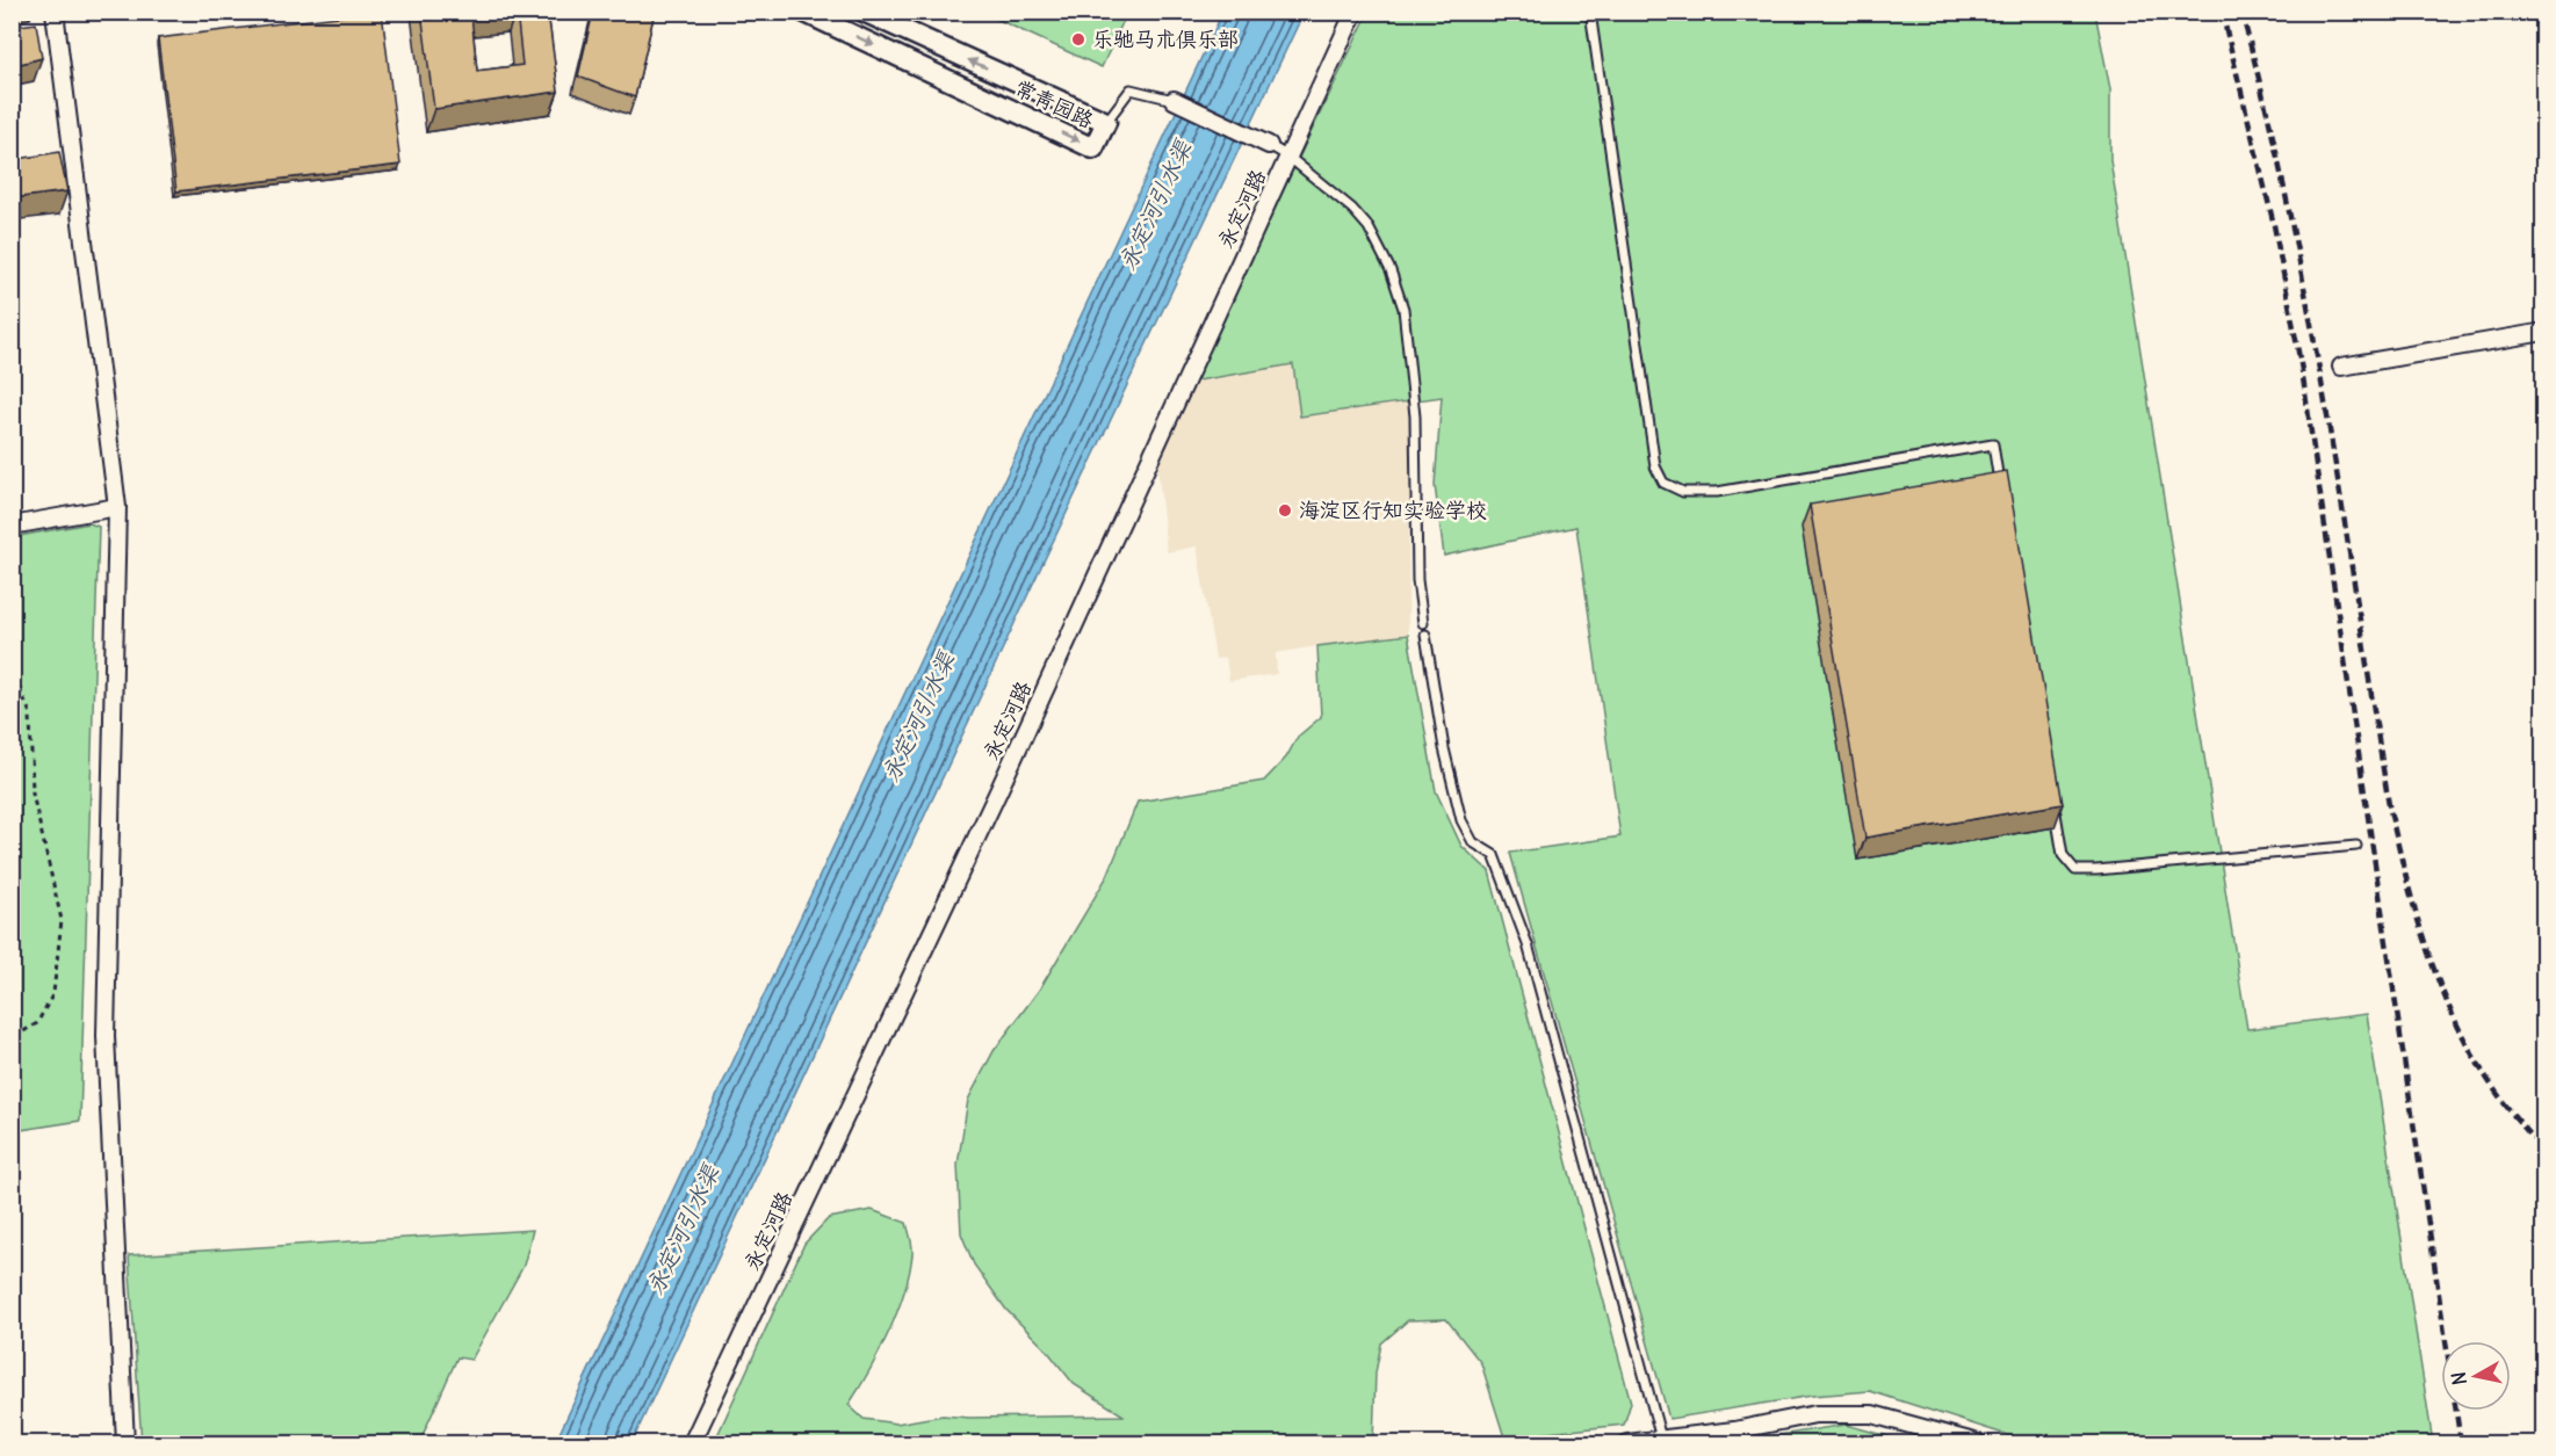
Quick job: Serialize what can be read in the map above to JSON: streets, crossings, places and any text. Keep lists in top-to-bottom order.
{
  "streets": {
    "street": ["常青园路", "永定河路"]
  },
  "water": ["永定河引水渠"],
  "places": ["乐驰马术俱乐部", "海淀区行知实验学校"],
  "north": "left"
}
